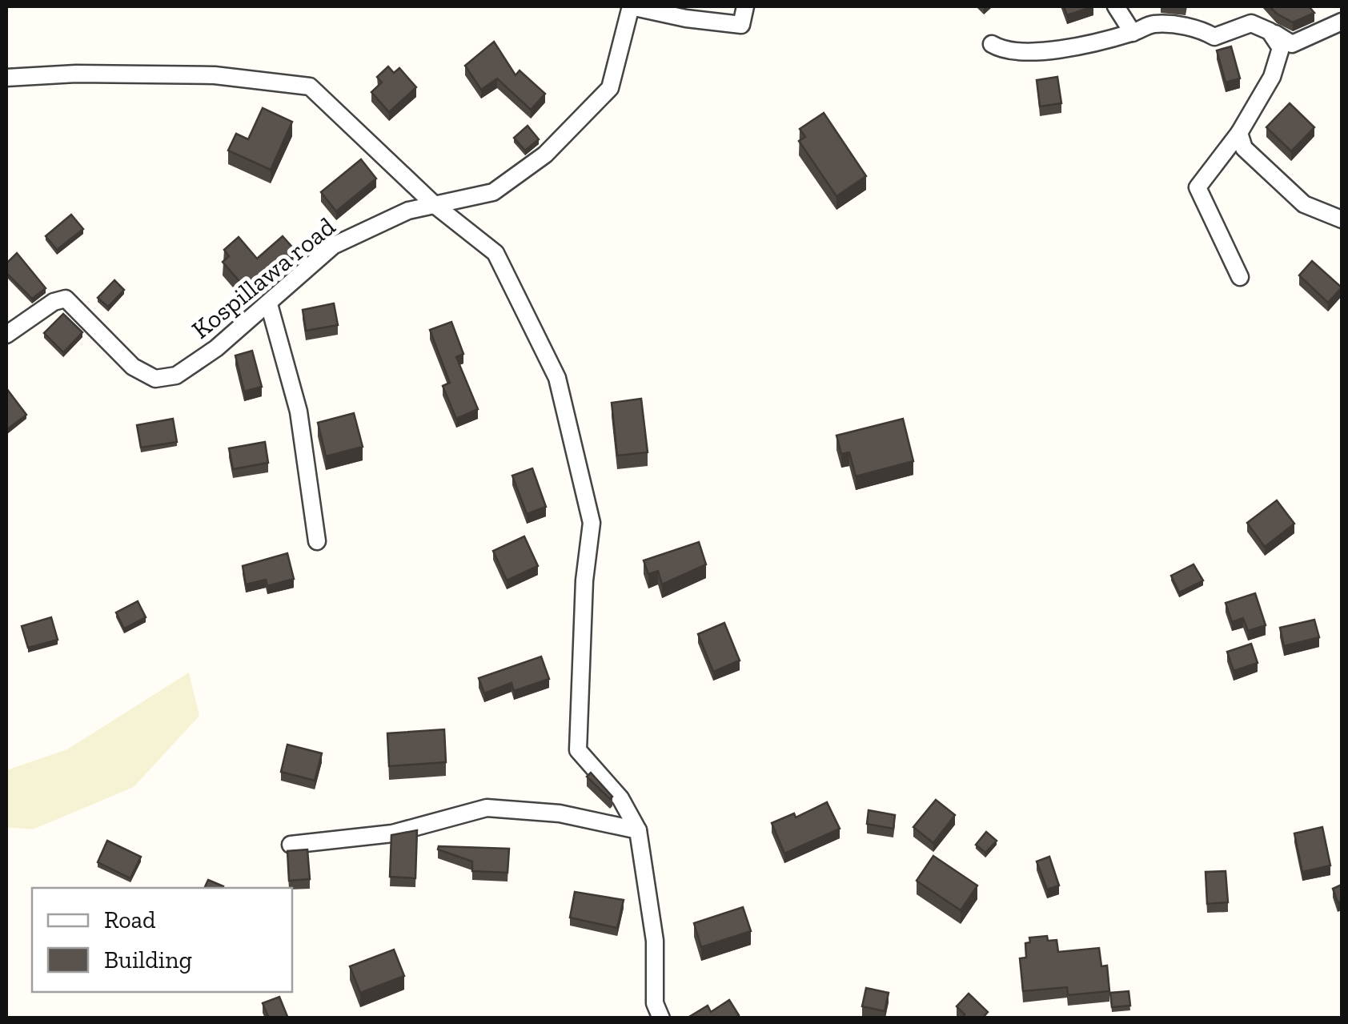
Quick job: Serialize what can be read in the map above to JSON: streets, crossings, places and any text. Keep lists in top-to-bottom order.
{
  "streets": {
    "street": ["Kospillawa road"]
  },
  "legend": ["Road", "Building"]
}
